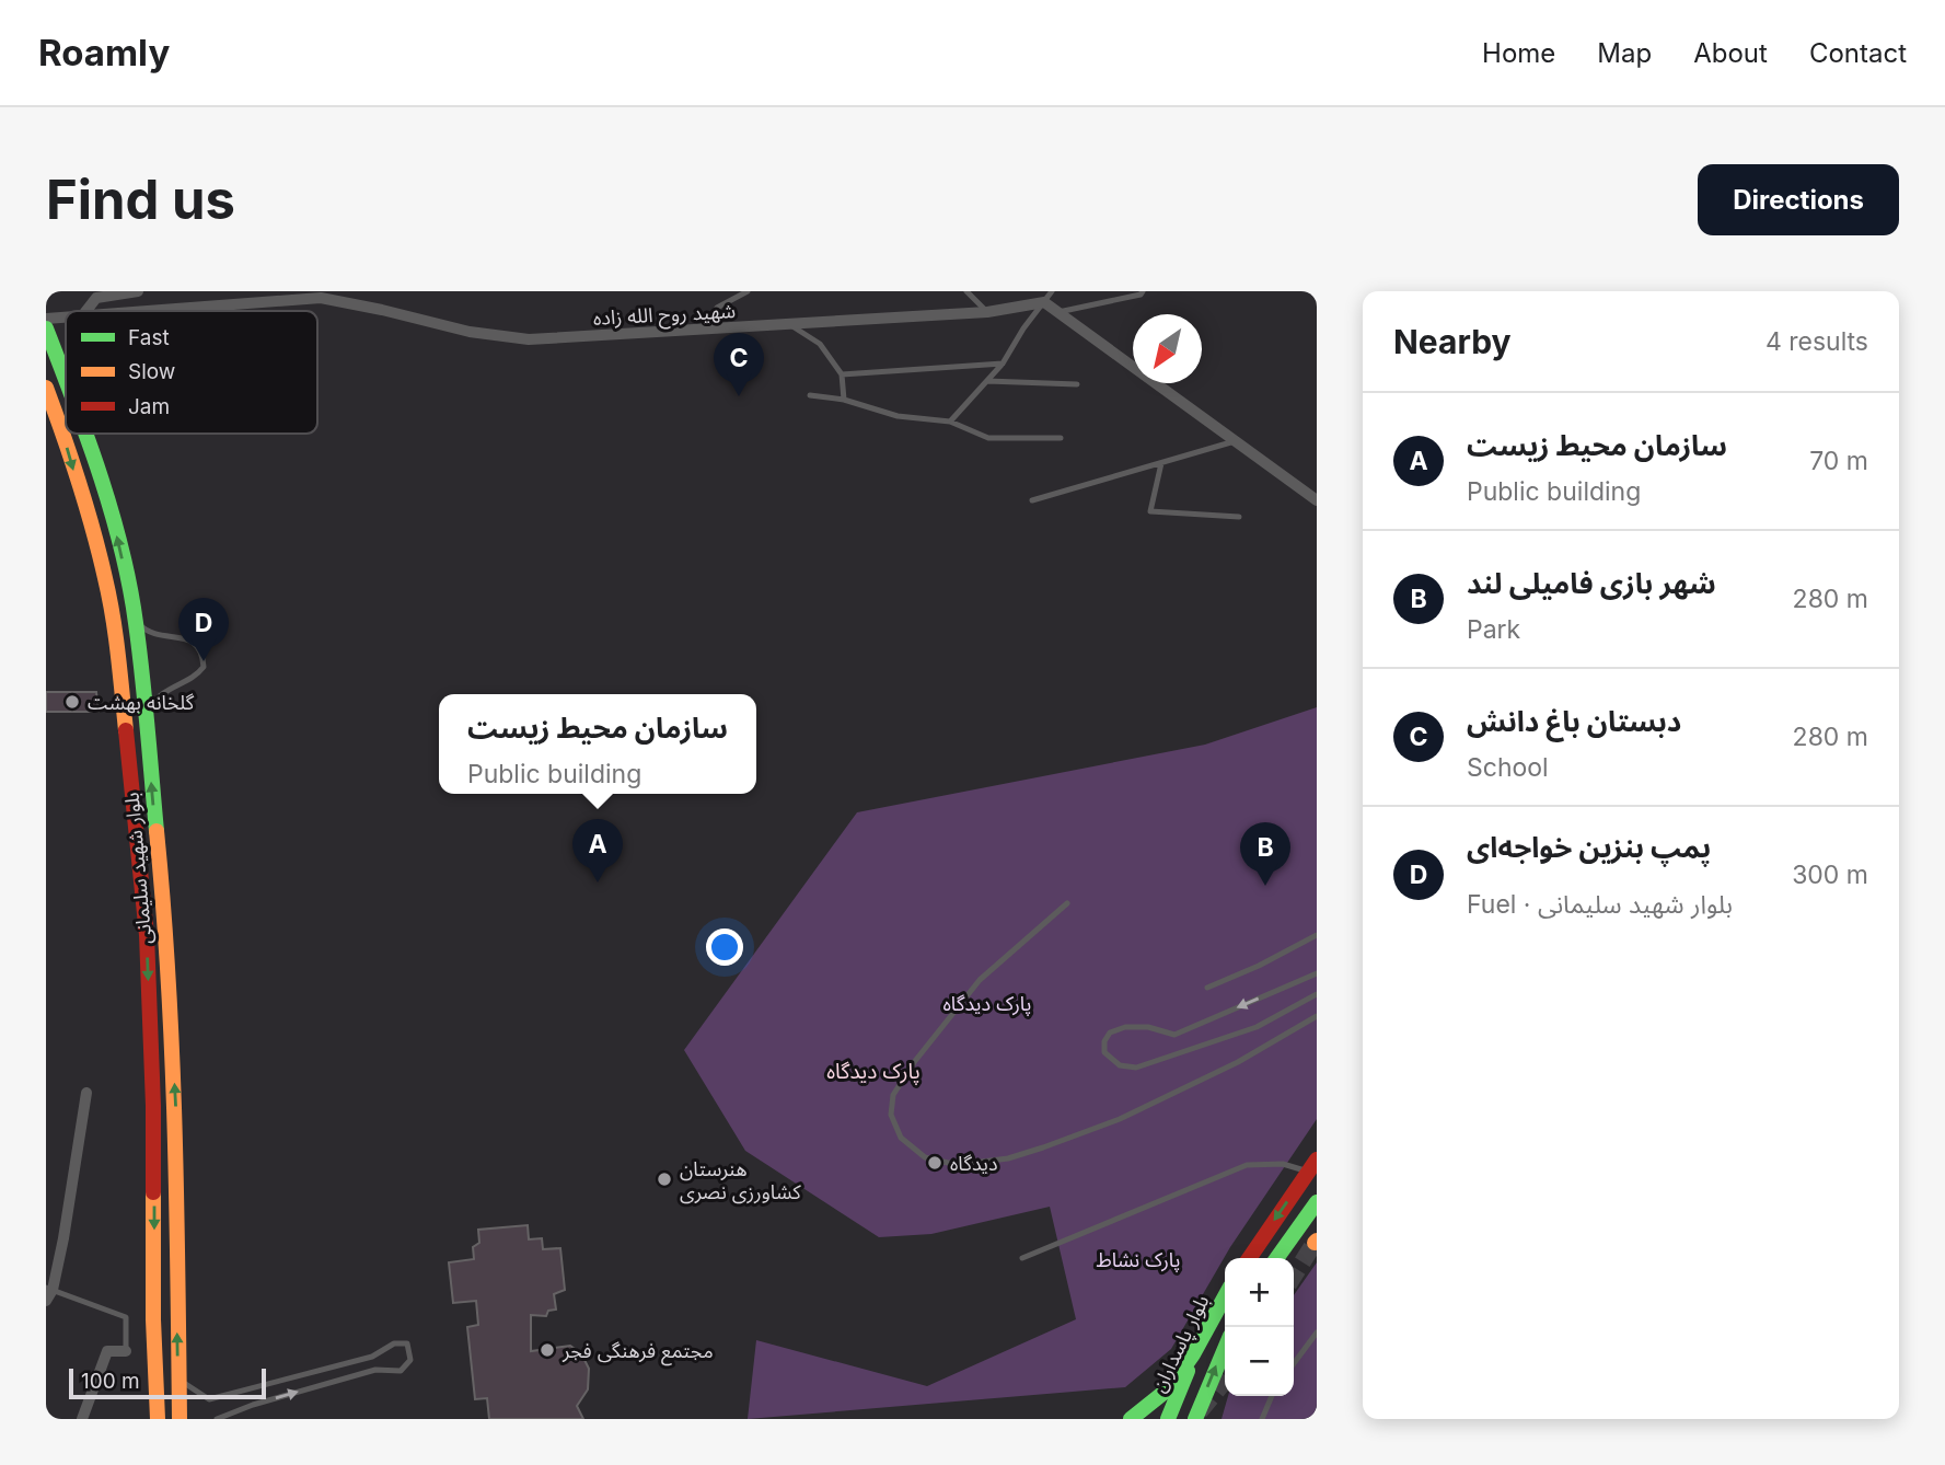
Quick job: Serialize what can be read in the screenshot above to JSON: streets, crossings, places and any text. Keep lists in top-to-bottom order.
{
  "streets": {
    "main road": ["بلوار شهید سلیمانی", "بلوار پاسداران"],
    "street": ["شهید روح الله زاده"]
  },
  "districts": ["پارک دیدگاه"],
  "parks": ["پارک دیدگاه", "پارک نشاط"],
  "places": [
    "گلخانه بهشت",
    "دیدگاه",
    "هنرستان کشاورزی نصری",
    "مجتمع فرهنگی فجر"
  ],
  "legend": ["Fast", "Slow", "Jam"],
  "scale_bar": "100 m",
  "north": "bottom left",
  "page": {
    "header": "Roamly",
    "nav": [
      "Home",
      "Map",
      "About",
      "Contact"
    ],
    "buttons": "Directions",
    "title": "Find us",
    "heading": ["Nearby", "4 results"],
    "pins": [
      "C",
      "D",
      "A",
      "B"
    ],
    "list": [
      {
        "mark": "A",
        "name": "سازمان محیط زیست",
        "note": "Public building",
        "value": "70 m"
      },
      {
        "mark": "B",
        "name": "شهر بازی فامیلی لند",
        "note": "Park",
        "value": "280 m"
      },
      {
        "mark": "C",
        "name": "دبستان باغ دانش",
        "note": "School",
        "value": "280 m"
      },
      {
        "mark": "D",
        "name": "پمپ بنزین خواجه‌ای",
        "note": "Fuel · بلوار شهید سلیمانی",
        "value": "300 m"
      }
    ],
    "popup": ["سازمان محیط زیست", "Public building"],
    "map_buttons": ["+", "−"],
    "scale": "100 m"
  }
}
